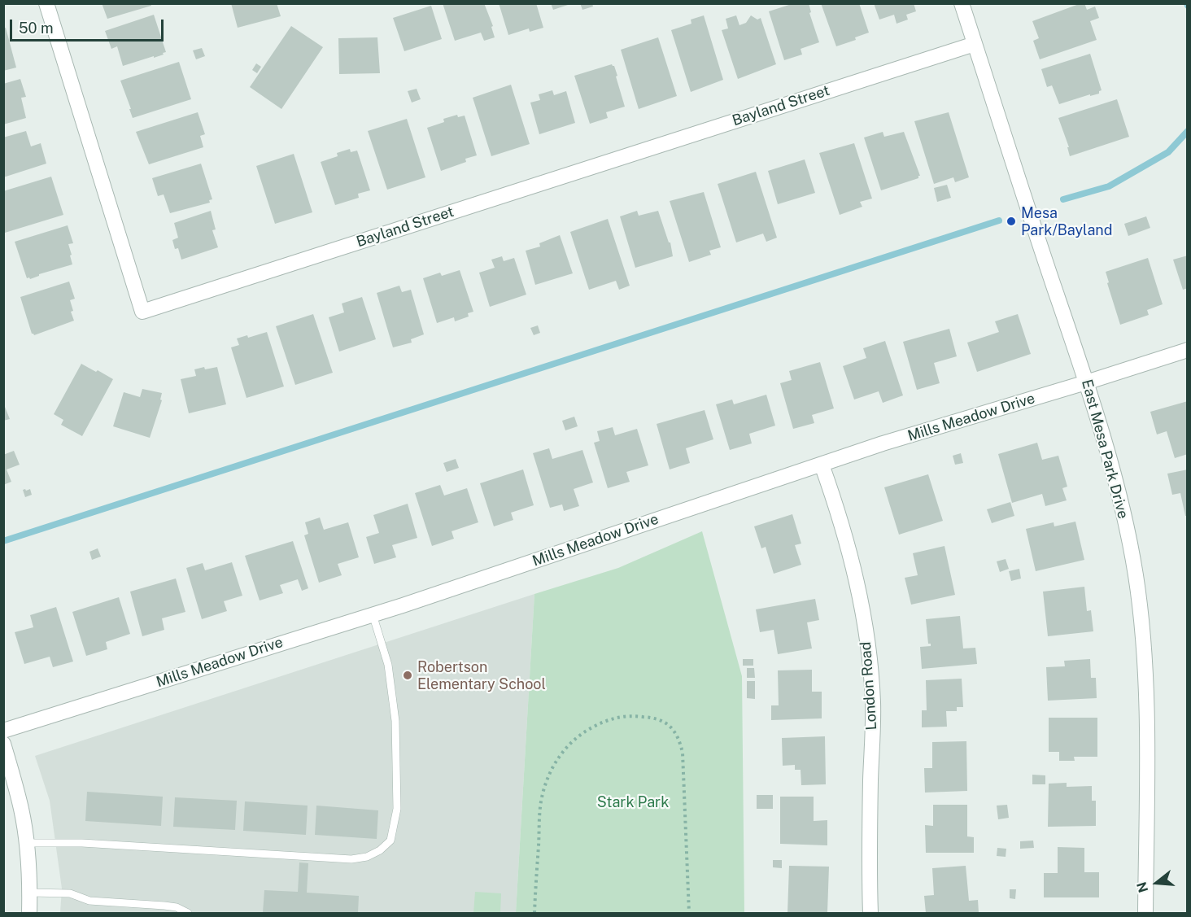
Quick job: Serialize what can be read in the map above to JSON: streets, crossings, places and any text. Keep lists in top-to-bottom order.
{
  "streets": {
    "street": [
      "Bayland Street",
      "Mills Meadow Drive",
      "East Mesa Park Drive",
      "London Road"
    ]
  },
  "crossings": [
    ["Bayland Street", "East Mesa Park Drive"],
    ["Mills Meadow Drive", "East Mesa Park Drive"],
    ["Mills Meadow Drive", "London Road"]
  ],
  "parks": ["Stark Park"],
  "places": ["Mesa Park/Bayland", "Robertson Elementary School"],
  "scale_bar": "50 m",
  "north": "left"
}
